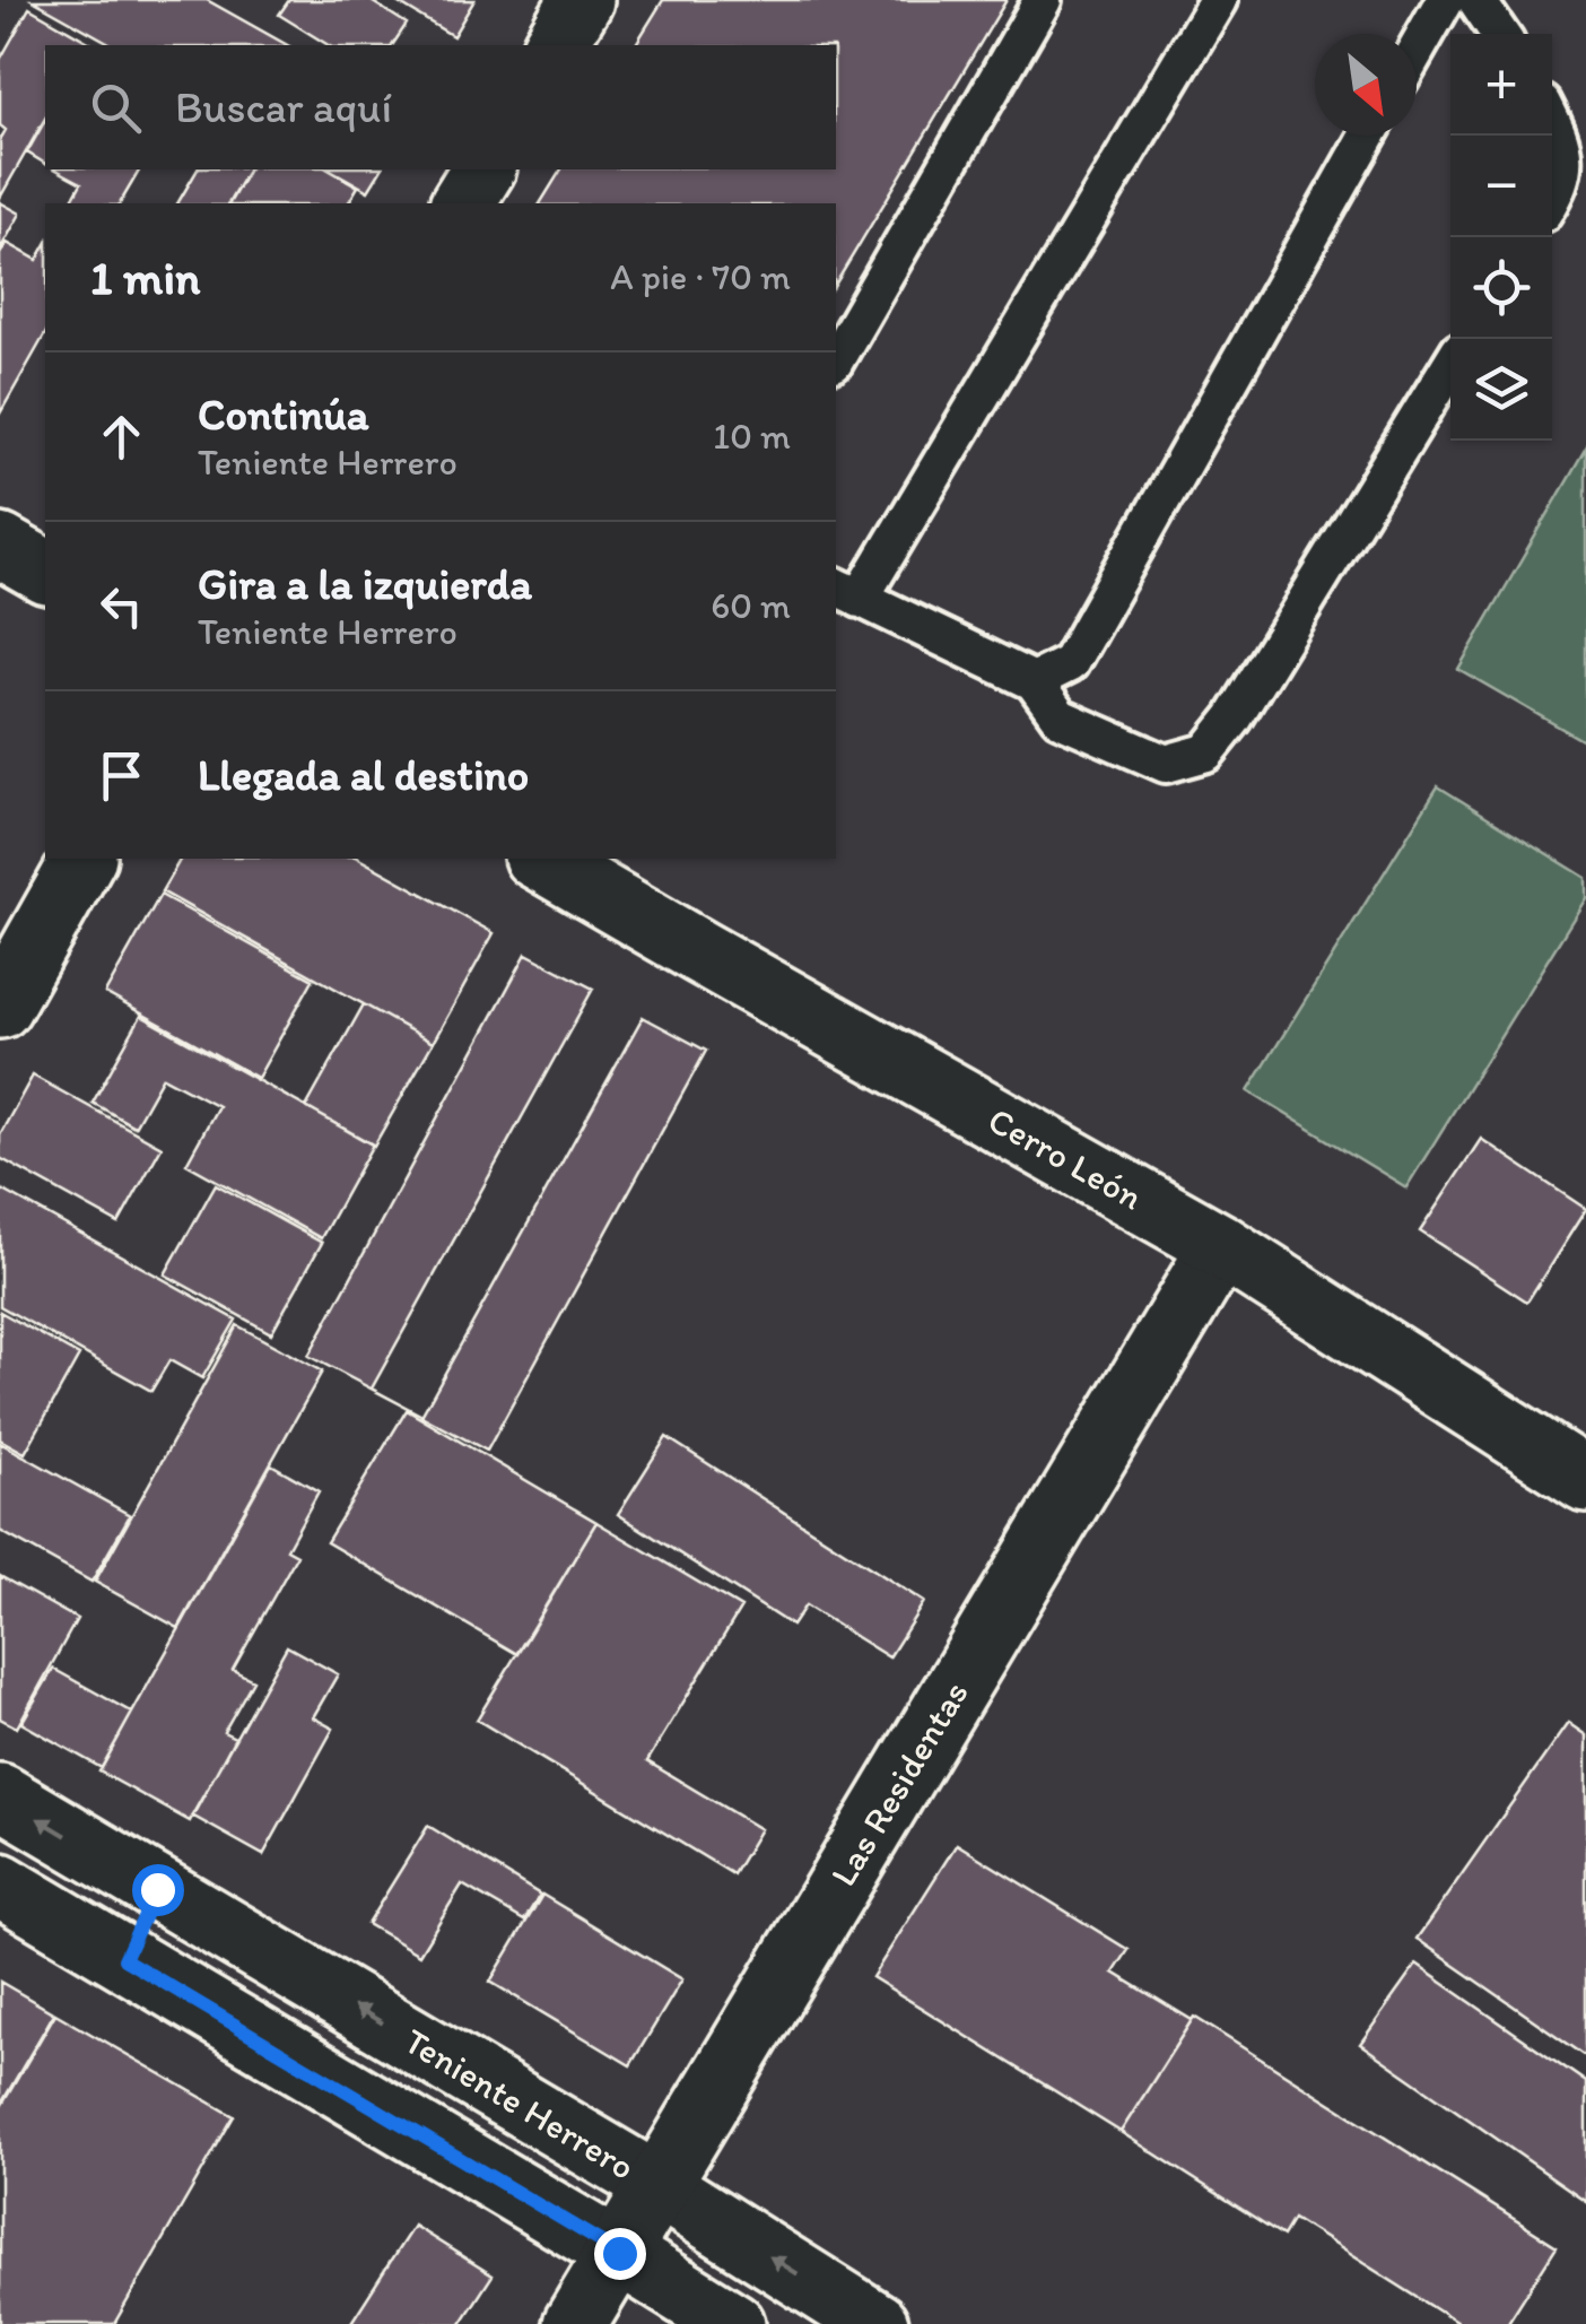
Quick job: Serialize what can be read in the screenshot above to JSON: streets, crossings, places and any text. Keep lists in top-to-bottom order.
{
  "streets": {
    "street": ["Cerro León", "Las Residentas", "Teniente Herrero"]
  },
  "crossings": [
    ["Cerro León", "Las Residentas"],
    ["Las Residentas", "Teniente Herrero"]
  ],
  "north": "bottom right",
  "page": {
    "map_buttons": ["+", "−"],
    "search": "Buscar aquí",
    "heading": ["1 min", "A pie · 70 m"],
    "list": [
      ["Continúa", "Teniente Herrero", "10 m"],
      ["Gira a la izquierda", "Teniente Herrero", "60 m"],
      "Llegada al destino"
    ]
  }
}
